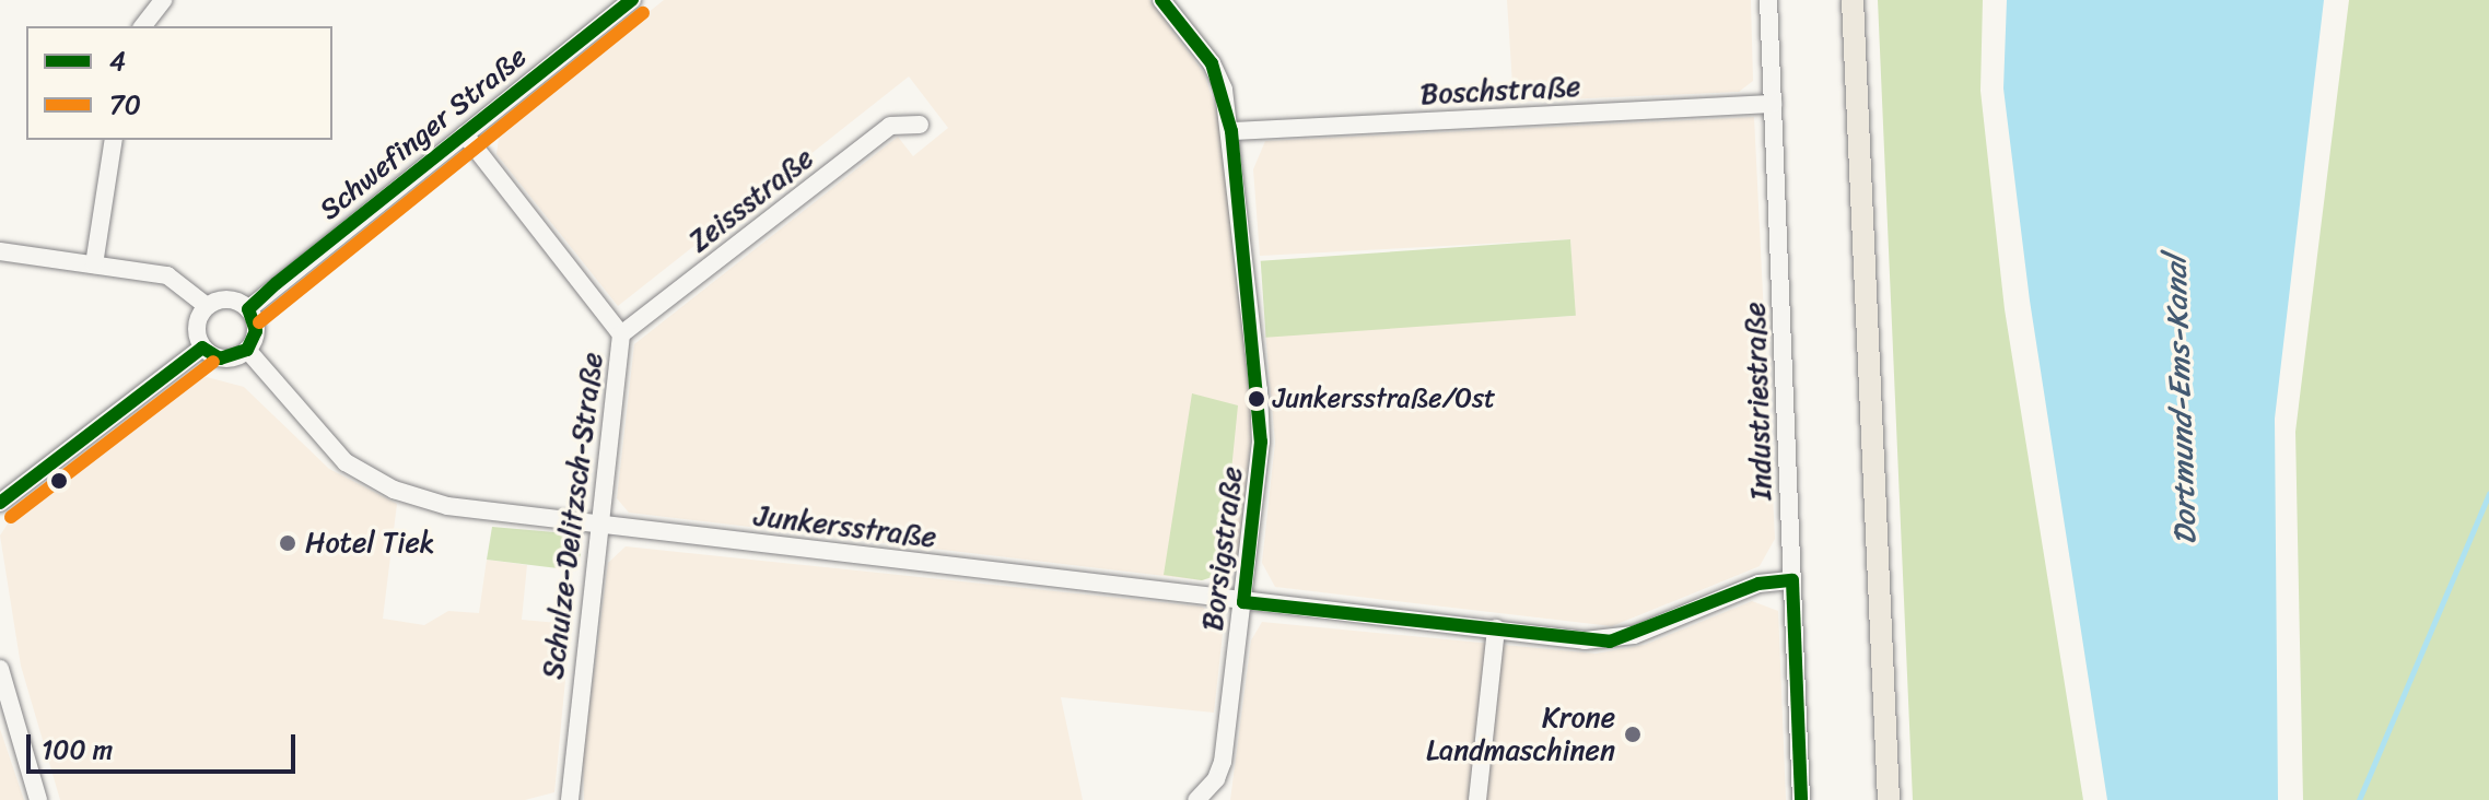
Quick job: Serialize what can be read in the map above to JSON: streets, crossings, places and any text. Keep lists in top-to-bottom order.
{
  "streets": {
    "street": [
      "Boschstraße",
      "Schwefinger Straße",
      "Zeissstraße",
      "Industriestraße",
      "Schulze-Delitzsch-Straße",
      "Junkersstraße",
      "Borsigstraße"
    ]
  },
  "crossings": [
    ["Boschstraße", "Industriestraße"],
    ["Boschstraße", "Borsigstraße"],
    ["Schwefinger Straße", "Schulze-Delitzsch-Straße"],
    ["Schwefinger Straße", "Junkersstraße"],
    ["Zeissstraße", "Schulze-Delitzsch-Straße"],
    ["Industriestraße", "Junkersstraße"],
    ["Schulze-Delitzsch-Straße", "Junkersstraße"],
    ["Junkersstraße", "Borsigstraße"]
  ],
  "water": ["Dortmund-Ems-Kanal"],
  "places": ["Junkersstraße/Ost", "Hotel Tiek", "Krone Landmaschinen"],
  "lines": ["transit line 4", "transit line 70"],
  "legend": ["4", "70"],
  "scale_bar": "100 m"
}
